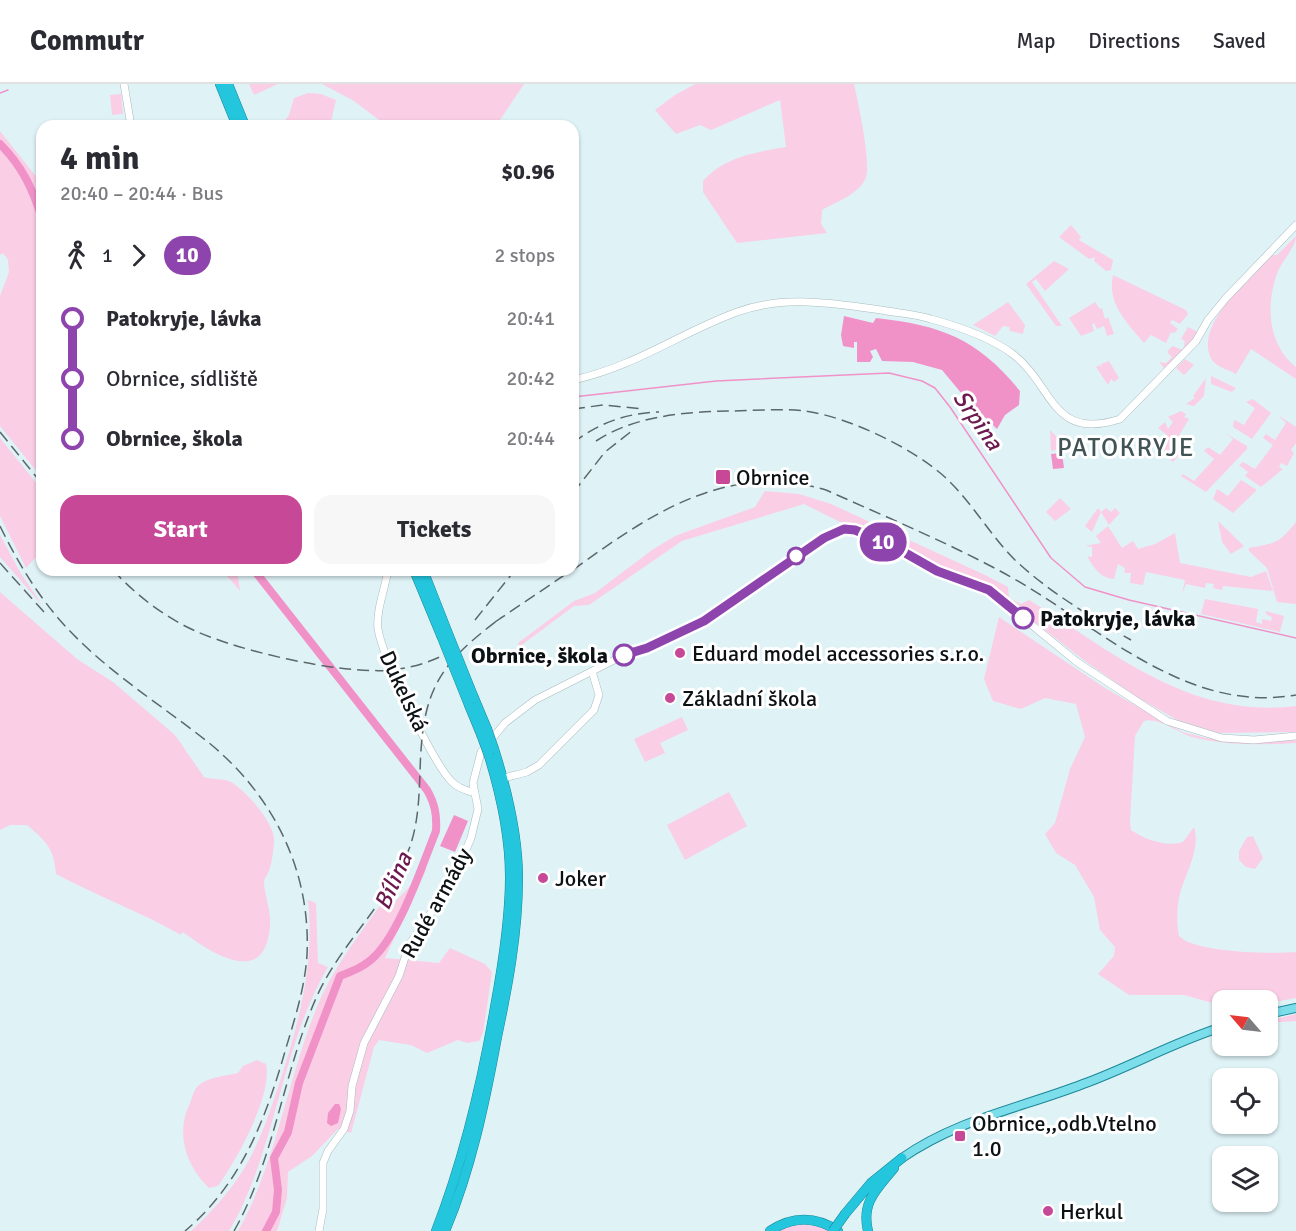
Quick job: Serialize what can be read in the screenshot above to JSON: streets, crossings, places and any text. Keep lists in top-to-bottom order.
{
  "streets": {
    "street": ["Dukelská", "Rudé armády"]
  },
  "crossings": [
    ["Dukelská", "Rudé armády"]
  ],
  "districts": ["PATOKRYJE"],
  "water": ["Srpina", "Bílina"],
  "places": {
    "transit": ["Obrnice", "Obrnice,,odb.Vtelno 1.0"],
    "other": [
      "Patokryje, lávka",
      "Eduard model accessories s.r.o.",
      "Obrnice, škola",
      "Základní škola",
      "Joker",
      "Herkul"
    ]
  },
  "lines": ["bus line 10"],
  "north": "top left",
  "page": {
    "header": "Commutr",
    "nav": ["Map", "Directions", "Saved"],
    "on_map": "10",
    "heading": ["4 min", "20:40 – 20:44 · Bus", "$0.96"],
    "legs": ["1", "10", "2 stops"],
    "list": [
      {
        "name": "Patokryje, lávka",
        "value": "20:41"
      },
      {
        "name": "Obrnice, sídliště",
        "value": "20:42"
      },
      {
        "name": "Obrnice, škola",
        "value": "20:44"
      }
    ],
    "buttons": ["Start", "Tickets"]
  }
}
